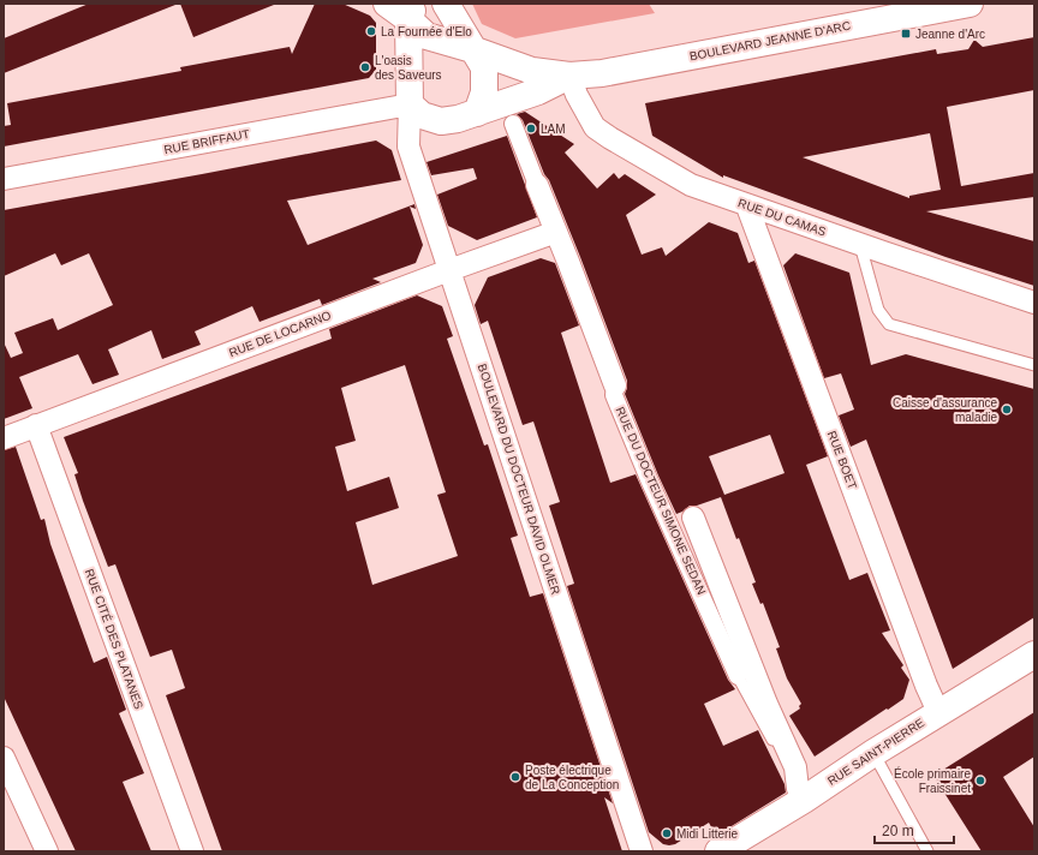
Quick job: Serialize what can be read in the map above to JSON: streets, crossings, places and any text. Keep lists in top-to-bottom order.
{
  "streets": {
    "street": [
      "BOULEVARD JEANNE D'ARC",
      "RUE BRIFFAUT",
      "RUE DU CAMAS",
      "RUE DE LOCARNO",
      "RUE BOET",
      "BOULEVARD DU DOCTEUR DAVID OLMER",
      "RUE DU DOCTEUR SIMONE SEDAN",
      "RUE CITÉ DES PLATANES",
      "RUE SAINT-PIERRE"
    ]
  },
  "crossings": [
    ["BOULEVARD JEANNE D'ARC", "RUE BRIFFAUT"],
    ["BOULEVARD JEANNE D'ARC", "RUE DU CAMAS"],
    ["BOULEVARD JEANNE D'ARC", "BOULEVARD DU DOCTEUR DAVID OLMER"],
    ["RUE BRIFFAUT", "BOULEVARD DU DOCTEUR DAVID OLMER"],
    ["RUE DU CAMAS", "RUE BOET"],
    ["RUE DE LOCARNO", "BOULEVARD DU DOCTEUR DAVID OLMER"],
    ["RUE DE LOCARNO", "RUE DU DOCTEUR SIMONE SEDAN"],
    ["RUE DE LOCARNO", "RUE CITÉ DES PLATANES"],
    ["RUE BOET", "RUE SAINT-PIERRE"],
    ["RUE DU DOCTEUR SIMONE SEDAN", "RUE SAINT-PIERRE"]
  ],
  "places": {
    "other": [
      "La Fournée d'Elo",
      "L'oasis des Saveurs",
      "LAM",
      "Caisse d'assurance maladie",
      "Poste électrique de La Conception",
      "École primaire Fraissinet",
      "Midi Litterie"
    ],
    "transit": ["Jeanne d'Arc"]
  },
  "scale_bar": "20 m"
}
